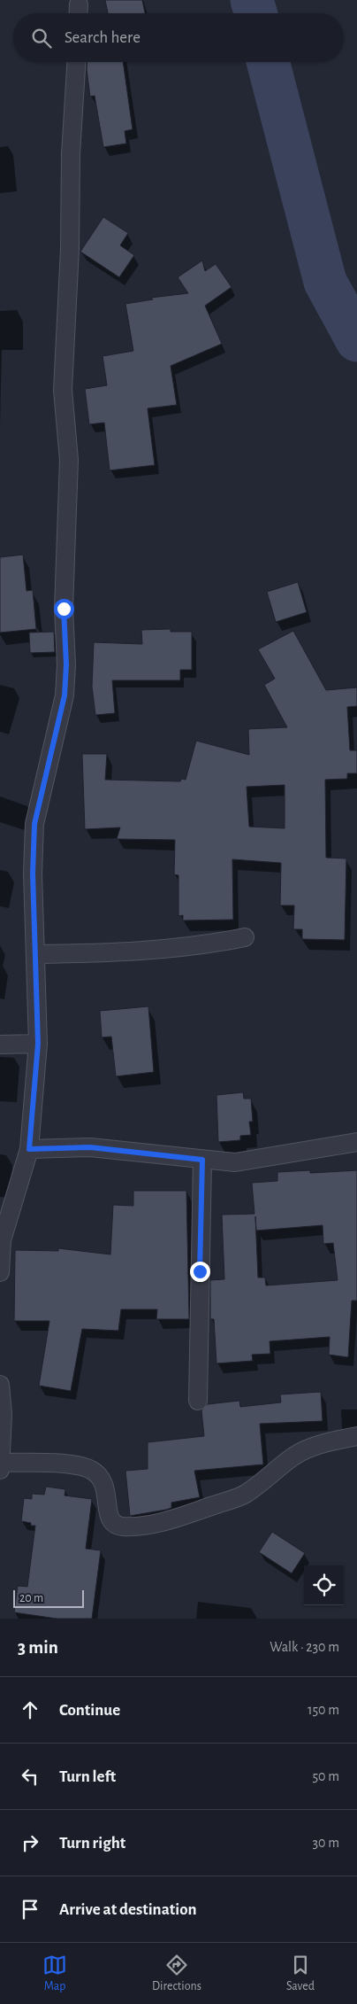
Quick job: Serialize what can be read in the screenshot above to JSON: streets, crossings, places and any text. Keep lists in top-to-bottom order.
{
  "scale_bar": "20 m",
  "page": {
    "search": "Search here",
    "scale": "20 m",
    "heading": ["3 min", "Walk · 230 m"],
    "list": [
      ["Continue", "150 m"],
      ["Turn left", "50 m"],
      ["Turn right", "30 m"],
      "Arrive at destination"
    ],
    "nav": ["Map", "Directions", "Saved"]
  }
}
